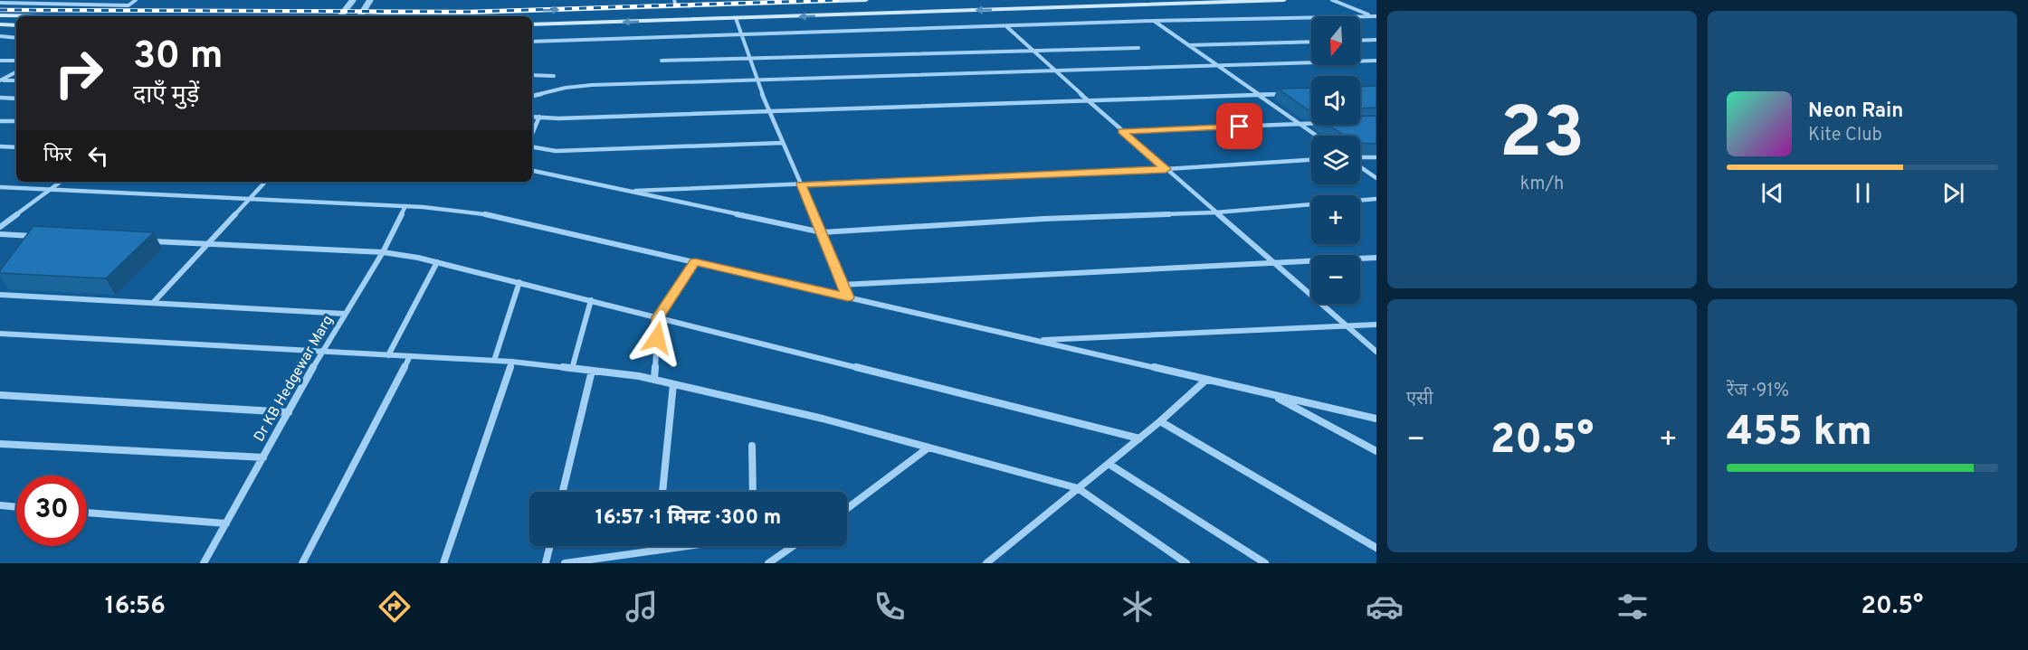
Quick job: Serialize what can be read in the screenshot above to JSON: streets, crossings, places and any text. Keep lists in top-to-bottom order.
{
  "streets": {
    "street": ["Dr KB Hedgewar Marg"]
  },
  "north": "bottom",
  "page": {
    "tile": [
      ["23", "km/h"],
      "एसी",
      ["रेंज · 91%", "455 km"]
    ],
    "map_buttons": ["+", "−"],
    "turn": ["30 m", "दाएँ मुड़ें"],
    "song": ["Neon Rain", "Kite Club"],
    "then": "फिर",
    "heat": ["−", "20.5°", "+"],
    "limit": "30",
    "trip": "16:57 · 1 मिनट · 300 m",
    "tabs": ["16:56", "20.5°"]
  }
}
